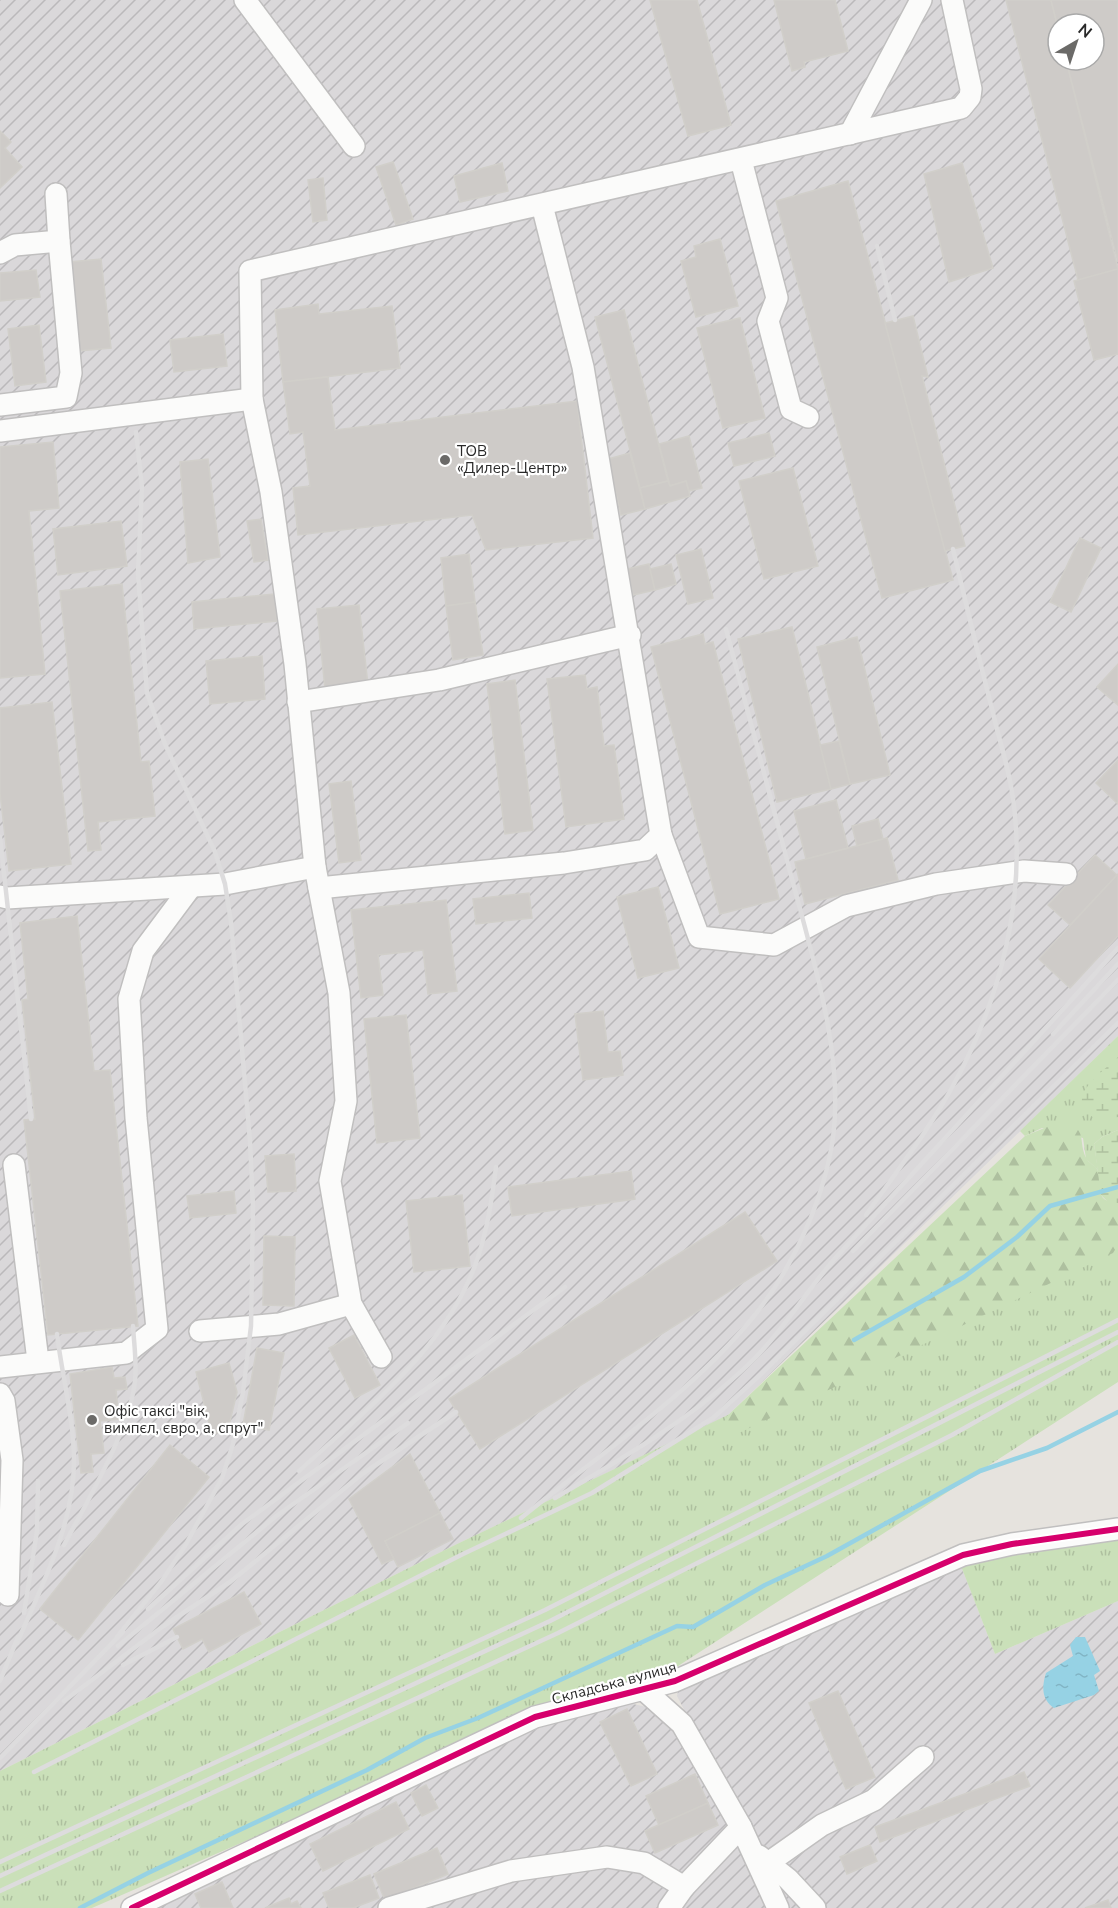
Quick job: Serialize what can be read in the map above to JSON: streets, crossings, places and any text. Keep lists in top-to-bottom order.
{
  "streets": {
    "street": ["Складська вулиця"]
  },
  "places": ["ТОВ «Дилер-Центр»", "Офіс таксі \"вік, вимпєл, євро, а, спрут\""],
  "north": "top right"
}
